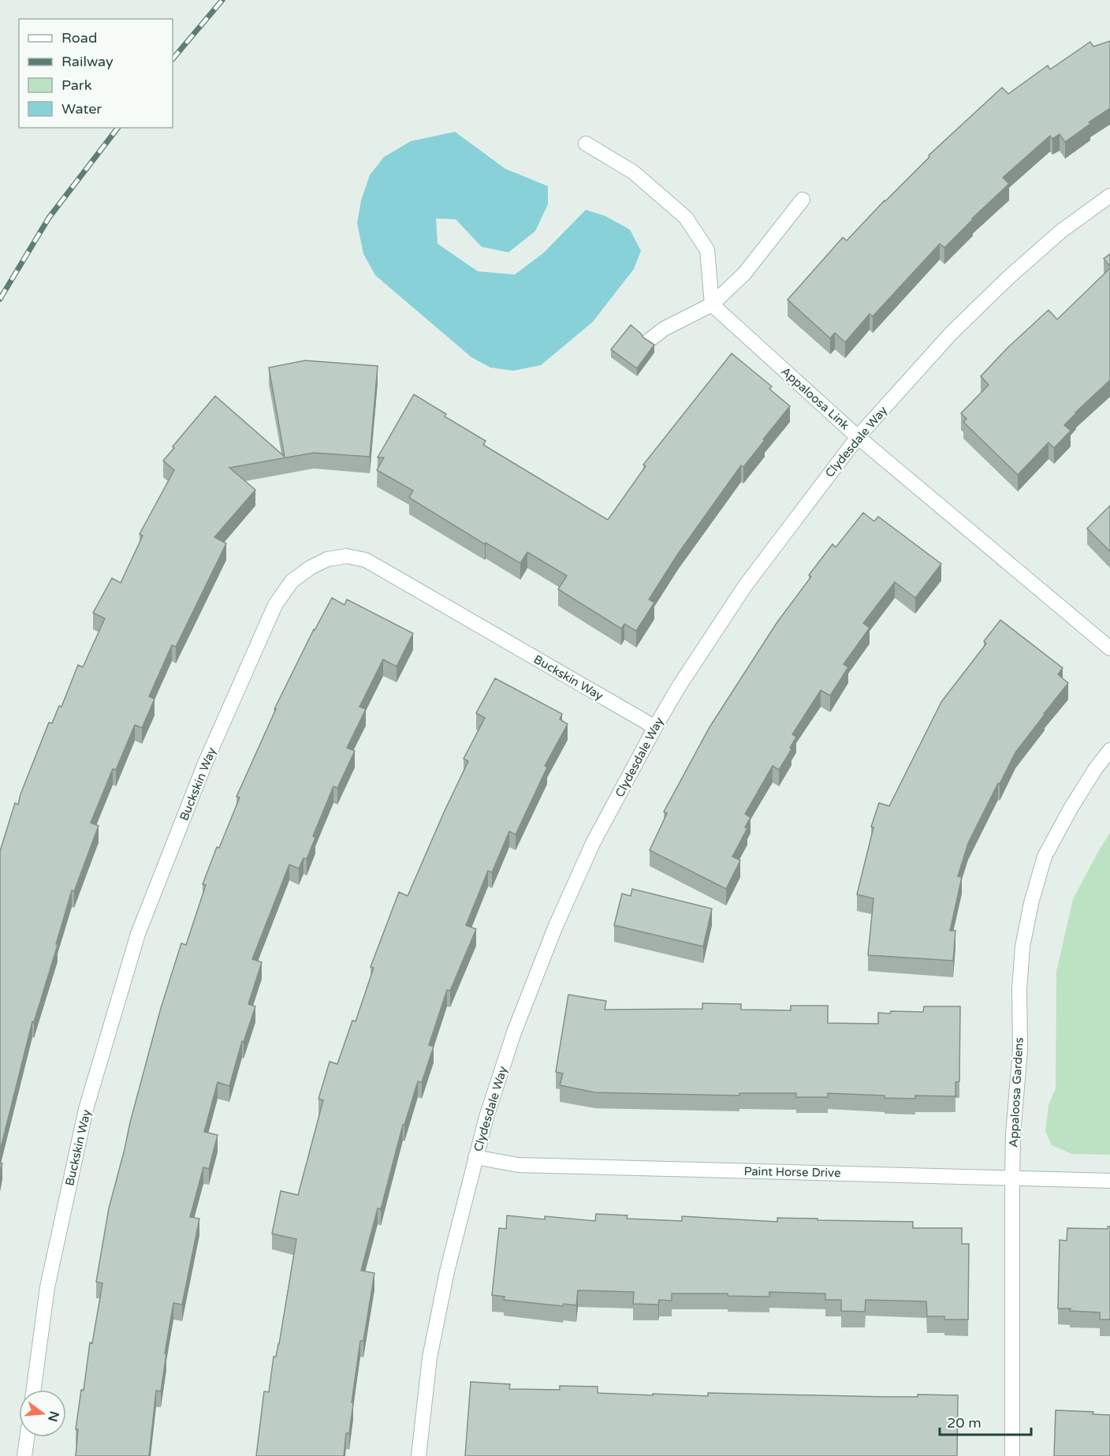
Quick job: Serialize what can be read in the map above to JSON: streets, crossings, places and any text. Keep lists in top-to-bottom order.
{
  "streets": {
    "street": [
      "Appaloosa Link",
      "Clydesdale Way",
      "Buckskin Way",
      "Appaloosa Gardens",
      "Paint Horse Drive"
    ]
  },
  "crossings": [
    ["Appaloosa Link", "Clydesdale Way"],
    ["Clydesdale Way", "Buckskin Way"],
    ["Clydesdale Way", "Paint Horse Drive"],
    ["Appaloosa Gardens", "Paint Horse Drive"]
  ],
  "legend": [
    "Road",
    "Railway",
    "Park",
    "Water"
  ],
  "scale_bar": "20 m",
  "north": "right"
}
